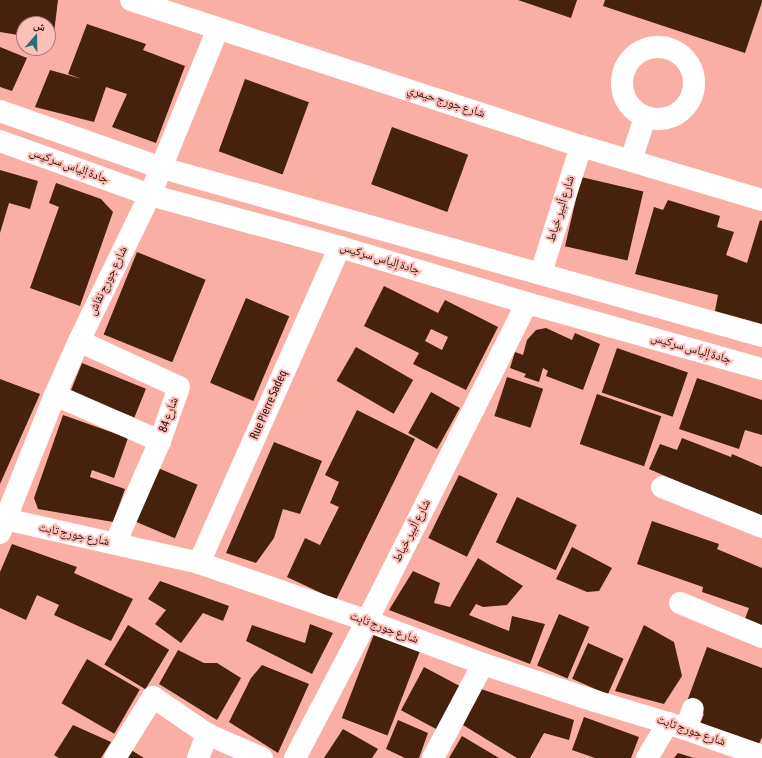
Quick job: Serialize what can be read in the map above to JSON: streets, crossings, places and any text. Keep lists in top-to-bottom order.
{
  "streets": {
    "street": [
      "شارع جورج حيمري",
      "جادة إلياس سركيس",
      "شارع ألبير خياط",
      "شارع جورج نقاش",
      "Rue Pierre Sadeq",
      "شارع 84",
      "شارع جورج تابت"
    ]
  },
  "crossings": [
    ["شارع جورج حيمري", "شارع ألبير خياط"],
    ["شارع جورج حيمري", "شارع جورج نقاش"],
    ["جادة إلياس سركيس", "شارع ألبير خياط"],
    ["جادة إلياس سركيس", "شارع جورج نقاش"],
    ["جادة إلياس سركيس", "Rue Pierre Sadeq"],
    ["شارع ألبير خياط", "شارع جورج تابت"],
    ["شارع جورج نقاش", "شارع 84"],
    ["شارع جورج نقاش", "شارع جورج تابت"],
    ["Rue Pierre Sadeq", "شارع جورج تابت"],
    ["شارع 84", "شارع جورج تابت"]
  ],
  "north": "top"
}
